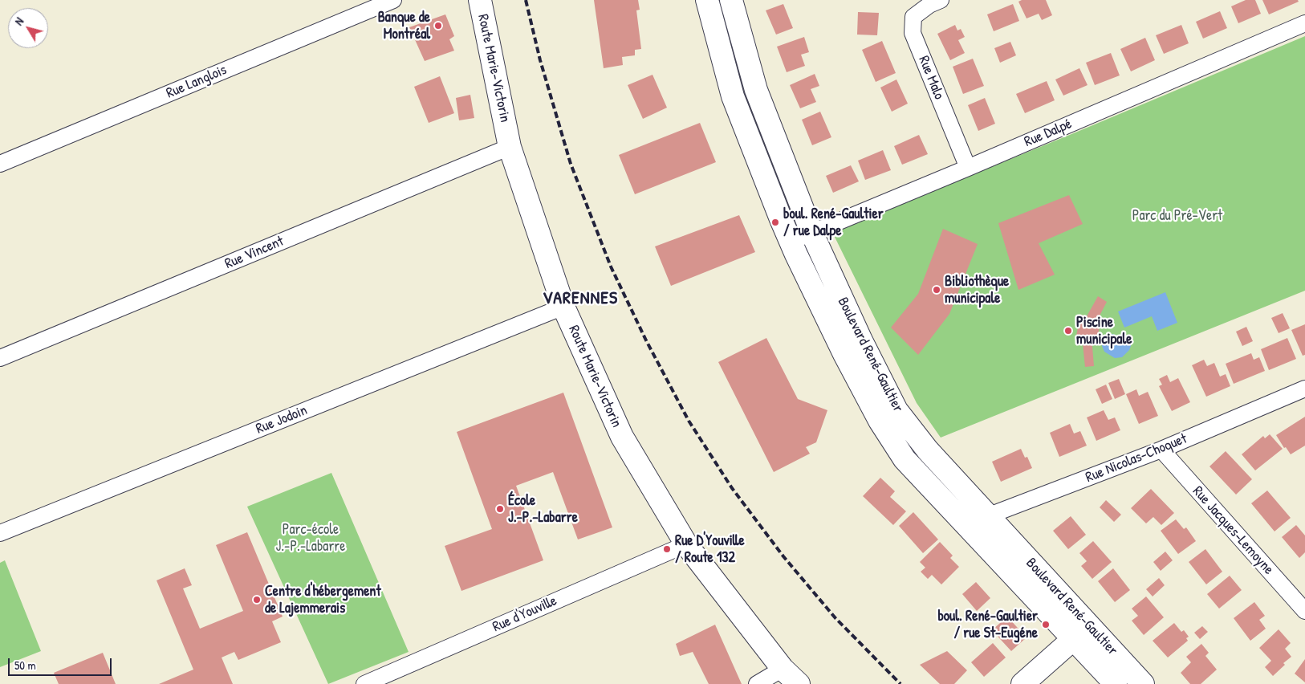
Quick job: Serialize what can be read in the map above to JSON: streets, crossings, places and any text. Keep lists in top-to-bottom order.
{
  "streets": {
    "street": [
      "Route Marie-Victorin",
      "Rue Malo",
      "Rue Langlois",
      "Rue Dalpé",
      "Rue Vincent",
      "Boulevard René-Gaultier",
      "Rue Jodoin",
      "Rue Nicolas-Choquet",
      "Rue Jacques-Lemoyne",
      "Rue d'Youville"
    ]
  },
  "crossings": [
    ["Route Marie-Victorin", "Rue Vincent"],
    ["Route Marie-Victorin", "Rue Jodoin"],
    ["Route Marie-Victorin", "Rue d'Youville"],
    ["Rue Malo", "Rue Dalpé"],
    ["Rue Dalpé", "Boulevard René-Gaultier"],
    ["Boulevard René-Gaultier", "Rue Nicolas-Choquet"],
    ["Rue Nicolas-Choquet", "Rue Jacques-Lemoyne"]
  ],
  "districts": ["VARENNES"],
  "parks": ["Parc du Pré-Vert", "Parc-école J.-P.-Labarre"],
  "places": [
    "Banque de Montréal",
    "boul. René-Gaultier / rue Dalpe",
    "Bibliothèque municipale",
    "Piscine municipale",
    "École J.-P.-Labarre",
    "Rue D'Youville / Route 132",
    "Centre d'hébergement de Lajemmerais",
    "boul. René-Gaultier / rue St-Eugéne"
  ],
  "scale_bar": "50 m",
  "north": "top left"
}
